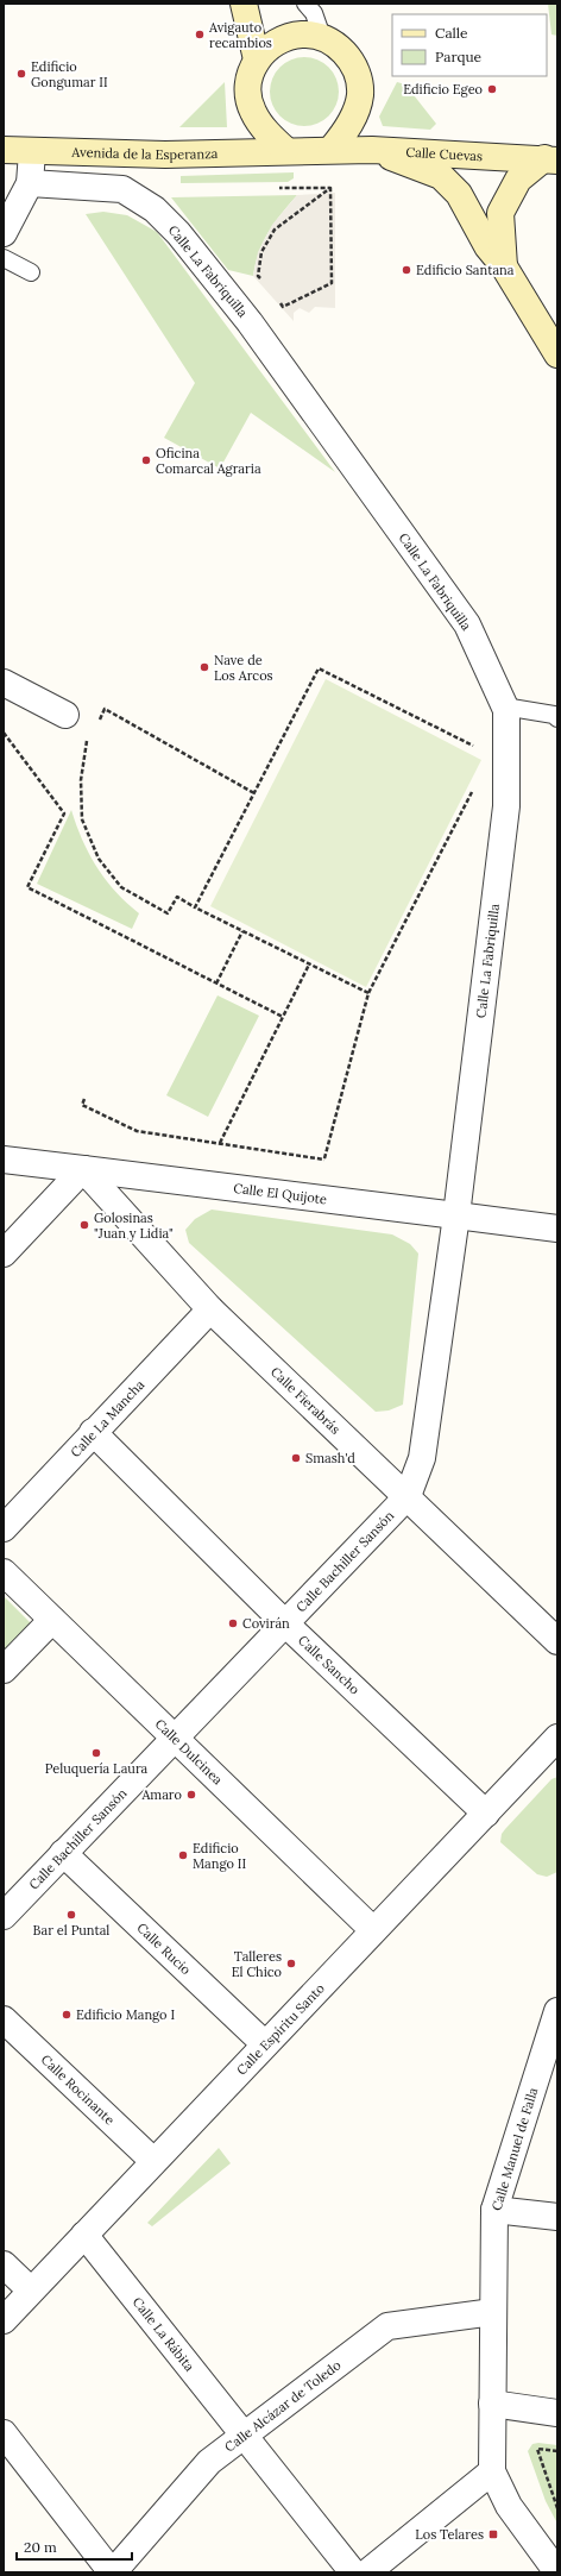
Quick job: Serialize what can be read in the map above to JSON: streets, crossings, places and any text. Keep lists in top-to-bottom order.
{
  "streets": {
    "main road": ["Avenida de la Esperanza", "Calle Cuevas"],
    "street": [
      "Calle La Fabriquilla",
      "Calle El Quijote",
      "Calle Fierabrás",
      "Calle La Mancha",
      "Calle Bachiller Sansón",
      "Calle Sancho",
      "Calle Dulcinea",
      "Calle Rucio",
      "Calle Espíritu Santo",
      "Calle Rocinante",
      "Calle Manuel de Falla",
      "Calle La Rábita",
      "Calle Alcázar de Toledo"
    ]
  },
  "crossings": [
    ["Avenida de la Esperanza", "Calle Cuevas"],
    ["Calle La Fabriquilla", "Calle El Quijote"],
    ["Calle La Fabriquilla", "Calle Bachiller Sansón"],
    ["Calle El Quijote", "Calle Fierabrás"],
    ["Calle El Quijote", "Calle Bachiller Sansón"],
    ["Calle Fierabrás", "Calle La Mancha"],
    ["Calle Fierabrás", "Calle Bachiller Sansón"],
    ["Calle La Mancha", "Calle Sancho"],
    ["Calle Bachiller Sansón", "Calle Sancho"],
    ["Calle Bachiller Sansón", "Calle Dulcinea"],
    ["Calle Bachiller Sansón", "Calle Rucio"],
    ["Calle Sancho", "Calle Espíritu Santo"],
    ["Calle Dulcinea", "Calle Espíritu Santo"],
    ["Calle Rucio", "Calle Espíritu Santo"],
    ["Calle Espíritu Santo", "Calle Rocinante"],
    ["Calle Espíritu Santo", "Calle La Rábita"],
    ["Calle Manuel de Falla", "Calle Alcázar de Toledo"],
    ["Calle La Rábita", "Calle Alcázar de Toledo"]
  ],
  "places": {
    "other": [
      "Avigauto recambios",
      "Edificio Gongumar II",
      "Edificio Egeo",
      "Edificio Santana",
      "Oficina Comarcal Agraria",
      "Nave de Los Arcos",
      "Golosinas \"Juan y Lidia\"",
      "Smash'd",
      "Covirán",
      "Peluquería Laura",
      "Amaro",
      "Edificio Mango II",
      "Bar el Puntal",
      "Talleres El Chico",
      "Edificio Mango I"
    ],
    "transit": ["Los Telares"]
  },
  "legend": ["Calle", "Parque"],
  "scale_bar": "20 m"
}
